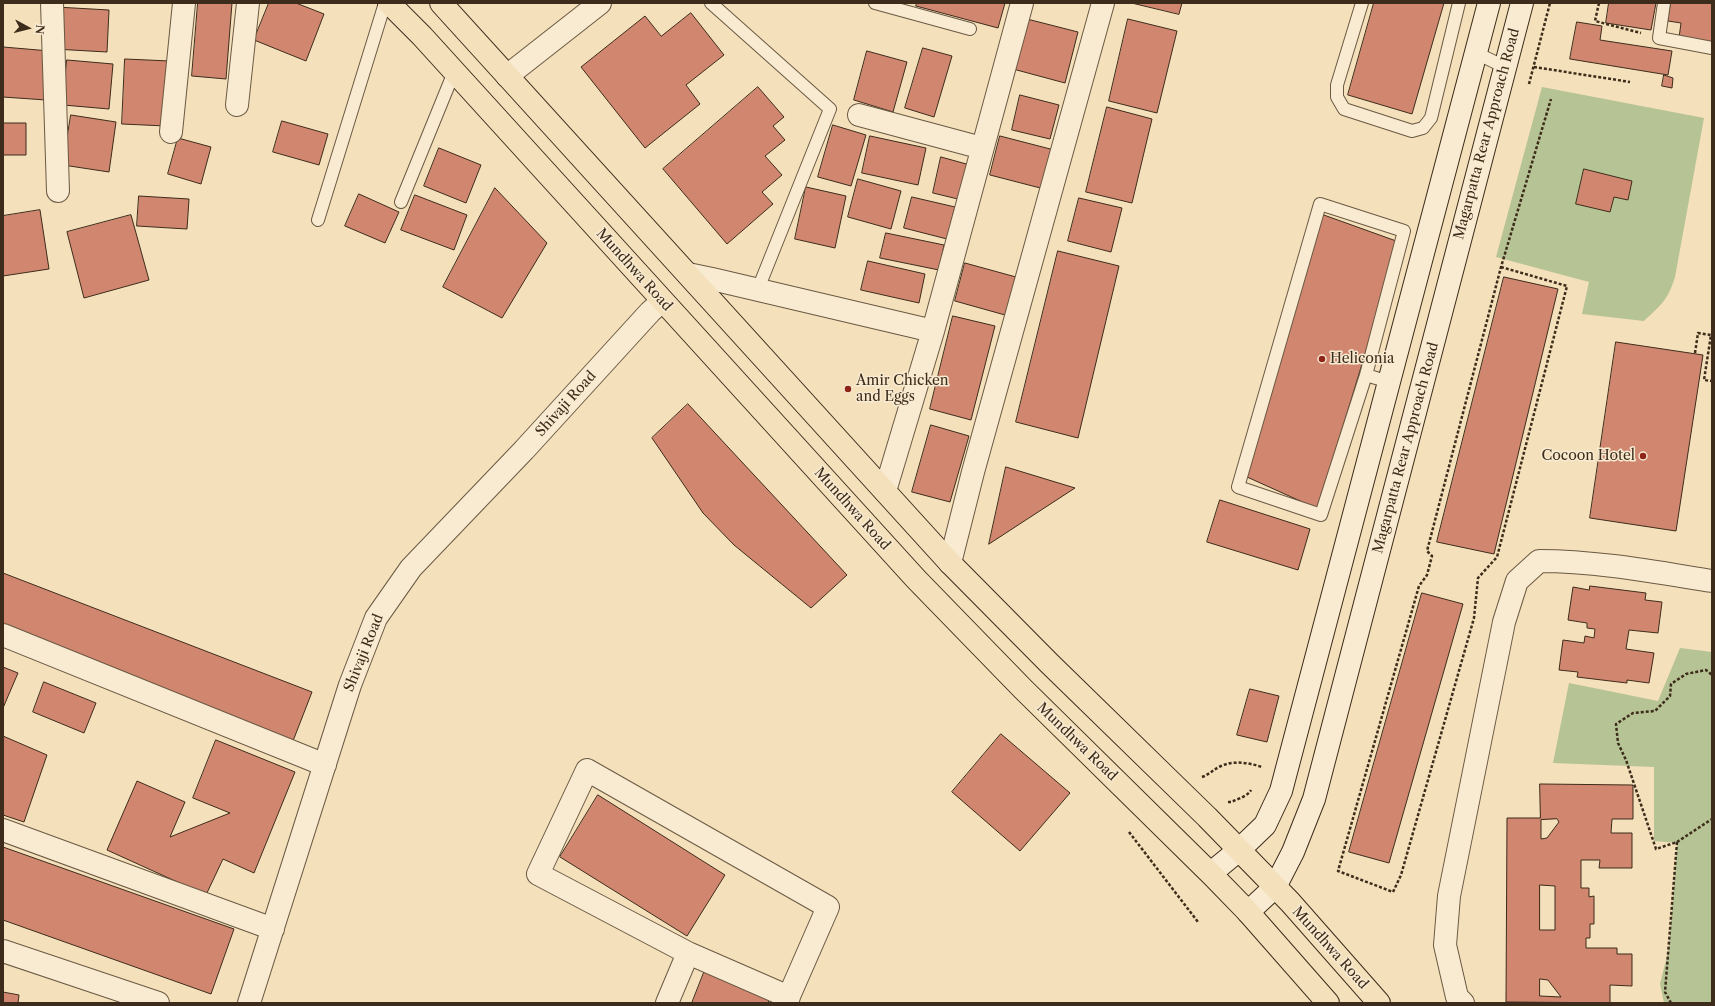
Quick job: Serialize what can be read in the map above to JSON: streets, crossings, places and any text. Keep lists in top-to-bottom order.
{
  "streets": {
    "highway": ["Mundhwa Road"],
    "street": ["Magarpatta Rear Approach Road", "Shivaji Road"]
  },
  "crossings": [
    ["Magarpatta Rear Approach Road", "Mundhwa Road"],
    ["Mundhwa Road", "Shivaji Road"]
  ],
  "places": ["Heliconia", "Amir Chicken and Eggs", "Cocoon Hotel"],
  "north": "right"
}
